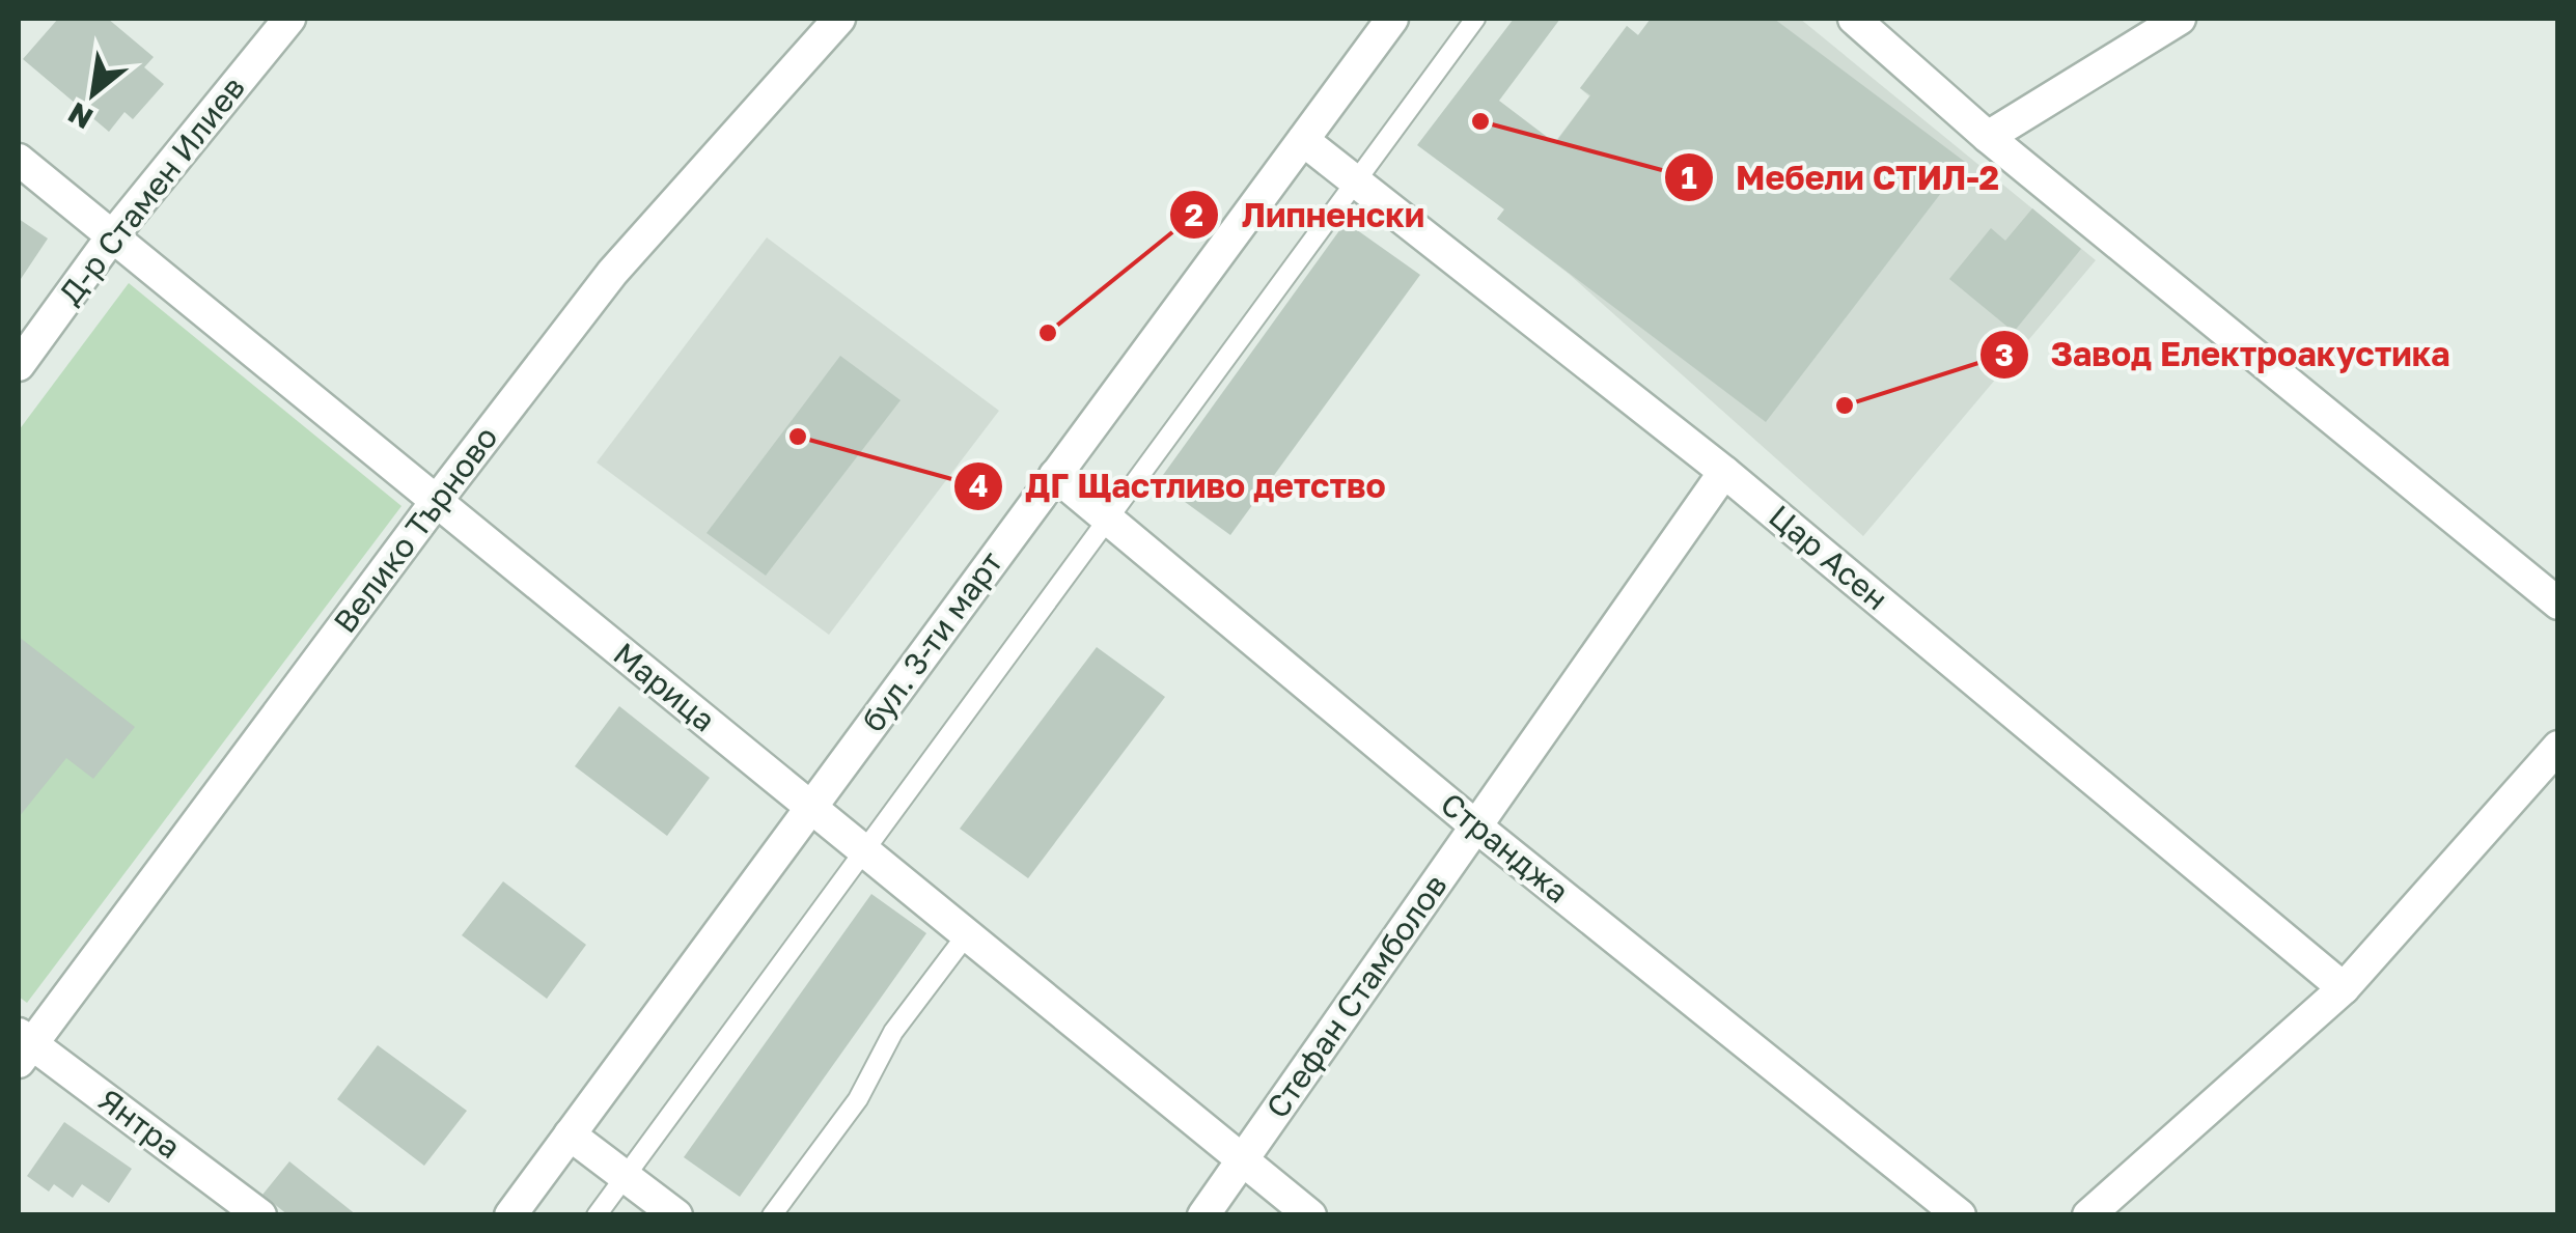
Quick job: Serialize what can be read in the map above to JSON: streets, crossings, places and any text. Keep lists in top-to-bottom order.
{
  "streets": {
    "street": [
      "Д-р Стамен Илиев",
      "Велико Търново",
      "Цар Асен",
      "бул. 3-ти март",
      "Марица",
      "Странджа",
      "Стефан Стамболов",
      "Янтра"
    ]
  },
  "crossings": [
    ["Д-р Стамен Илиев", "Марица"],
    ["Велико Търново", "Марица"],
    ["Велико Търново", "Янтра"],
    ["Цар Асен", "бул. 3-ти март"],
    ["Цар Асен", "Стефан Стамболов"],
    ["бул. 3-ти март", "Марица"],
    ["бул. 3-ти март", "Странджа"],
    ["Марица", "Стефан Стамболов"],
    ["Странджа", "Стефан Стамболов"]
  ],
  "places": [
    "Мебели СТИЛ-2",
    "Липненски",
    "Завод Електроакустика",
    "ДГ Щастливо детство"
  ],
  "north": "bottom left"
}
